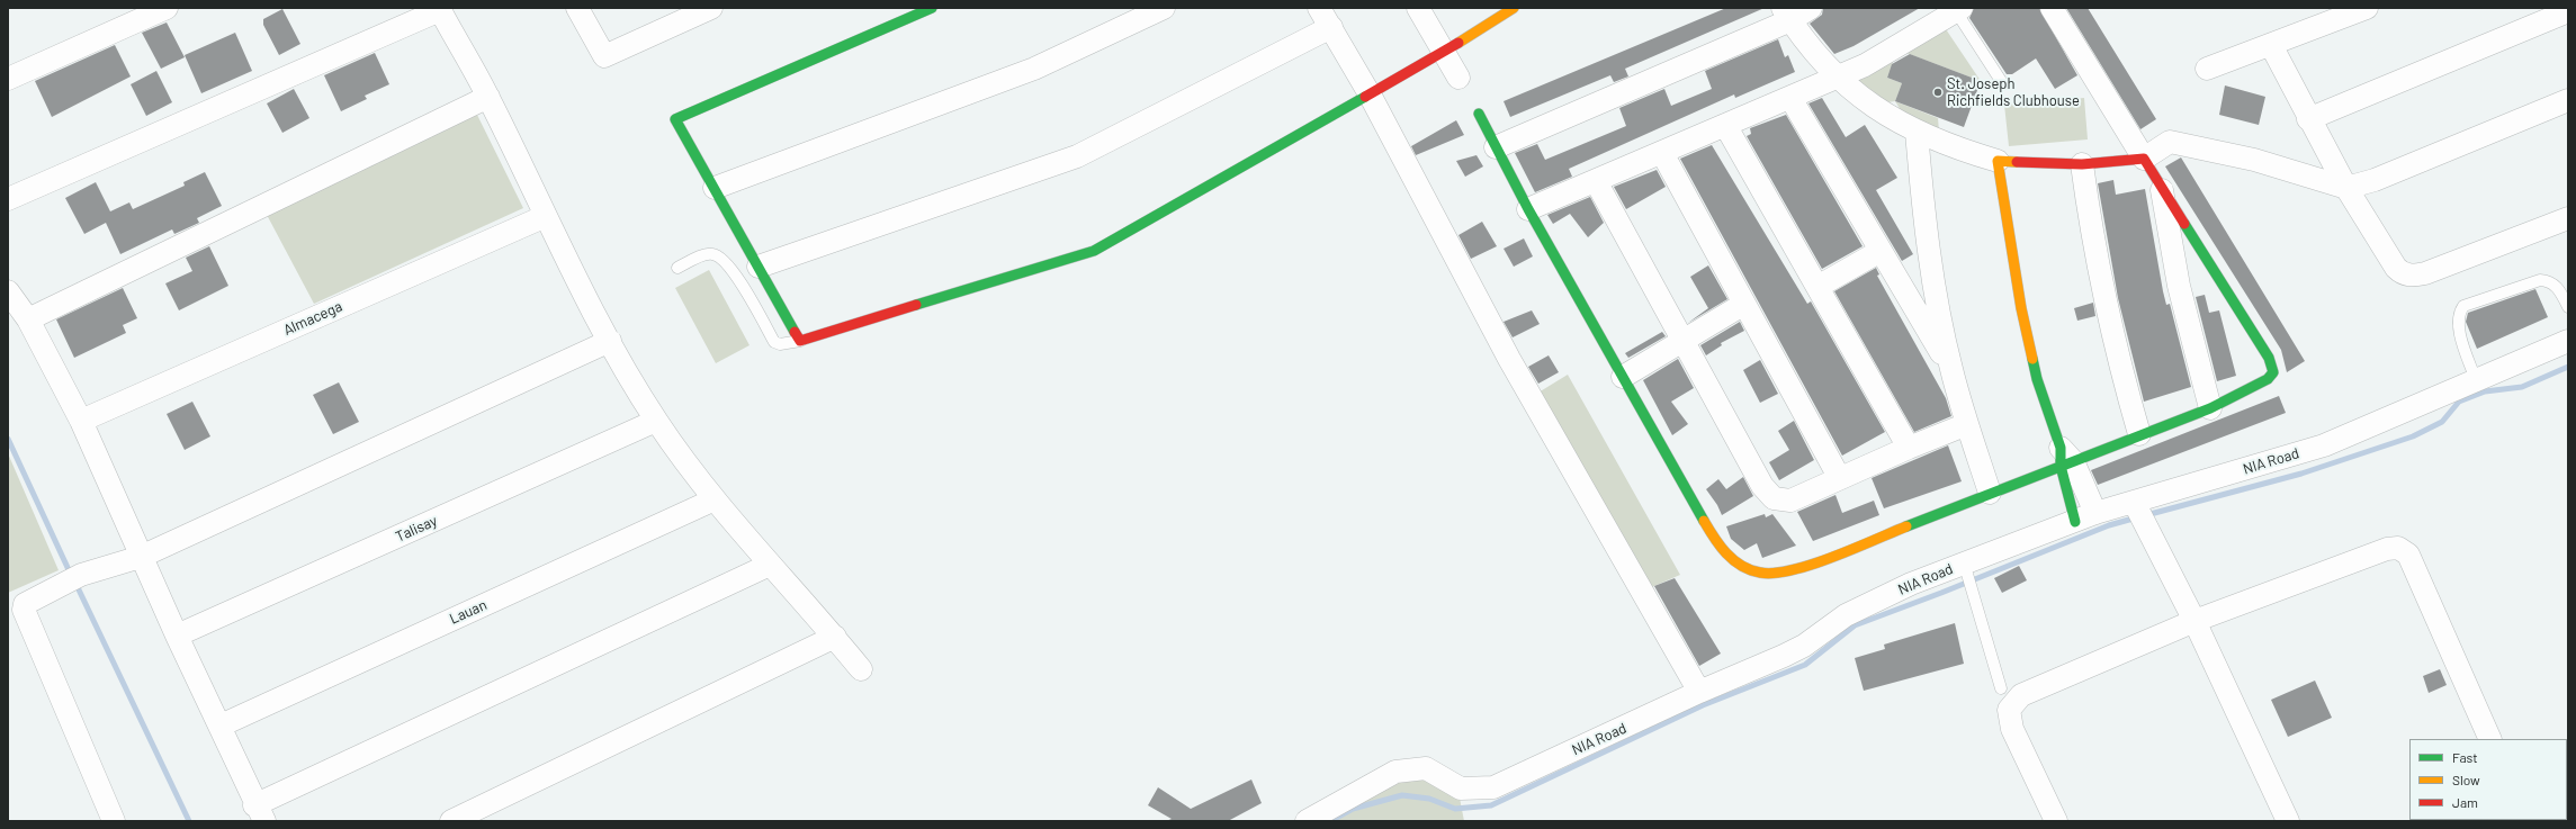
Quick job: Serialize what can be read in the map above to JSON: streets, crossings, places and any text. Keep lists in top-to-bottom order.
{
  "streets": {
    "street": [
      "Almacega",
      "NIA Road",
      "Talisay",
      "Lauan"
    ]
  },
  "places": ["St. Joseph Richfields Clubhouse"],
  "legend": ["Fast", "Slow", "Jam"]
}
